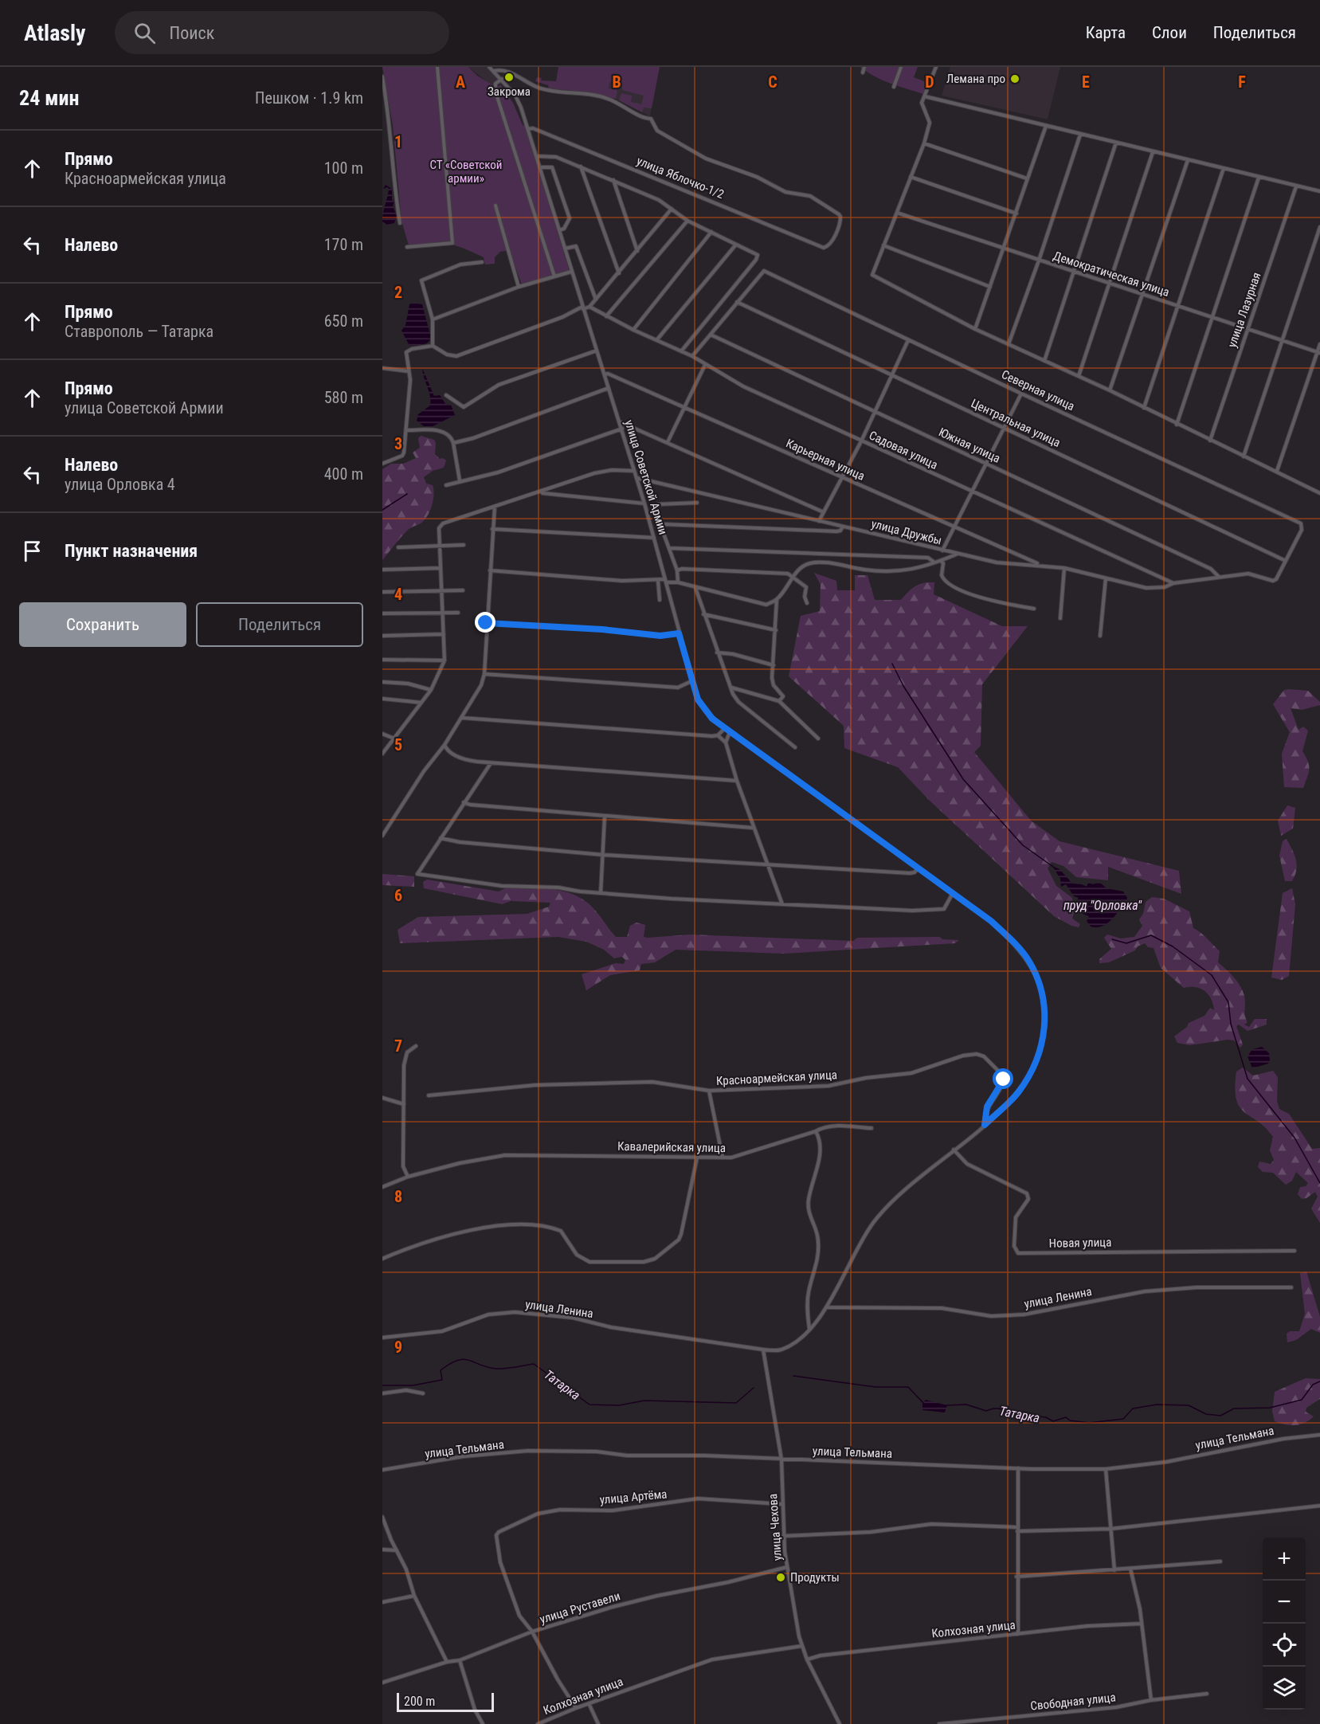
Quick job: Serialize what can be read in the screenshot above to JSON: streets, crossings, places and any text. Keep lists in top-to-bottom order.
{
  "streets": {
    "street": [
      "улица Яблочко-1/2",
      "Демократическая улица",
      "улица Лазурная",
      "Северная улица",
      "Центральная улица",
      "Южная улица",
      "Садовая улица",
      "Карьерная улица",
      "улица Советской Армии",
      "улица Дружбы",
      "Красноармейская улица",
      "Кавалерийская улица",
      "Новая улица",
      "улица Ленина",
      "улица Тельмана",
      "улица Артёма",
      "улица Чехова",
      "улица Руставели",
      "Колхозная улица",
      "Свободная улица"
    ]
  },
  "crossings": [
    ["улица Яблочко-1/2", "улица Советской Армии"],
    ["Демократическая улица", "улица Лазурная"],
    ["Северная улица", "Центральная улица"],
    ["Северная улица", "Южная улица"],
    ["Северная улица", "Садовая улица"],
    ["Садовая улица", "улица Дружбы"],
    ["Карьерная улица", "улица Советской Армии"],
    ["Карьерная улица", "улица Дружбы"],
    ["улица Советской Армии", "улица Дружбы"],
    ["улица Советской Армии", "Красноармейская улица"],
    ["улица Советской Армии", "улица Ленина"],
    ["Красноармейская улица", "улица Ленина"],
    ["Новая улица", "улица Ленина"],
    ["улица Ленина", "улица Чехова"],
    ["улица Тельмана", "улица Чехова"],
    ["улица Артёма", "улица Чехова"],
    ["улица Артёма", "улица Руставели"],
    ["улица Чехова", "улица Руставели"],
    ["улица Чехова", "Колхозная улица"]
  ],
  "water": ["пруд \"Орловка\"", "Татарка"],
  "parks": ["СТ «Советской армии»"],
  "places": ["Закрома", "Лемана про", "Продукты"],
  "scale_bar": "200 m",
  "page": {
    "header": "Atlasly",
    "search": "Поиск",
    "nav": ["Карта", "Слои", "Поделиться"],
    "heading": ["24 мин", "Пешком · 1.9 km"],
    "list": [
      ["Прямо", "Красноармейская улица", "100 m"],
      ["Налево", "170 m"],
      ["Прямо", "Ставрополь — Татарка", "650 m"],
      ["Прямо", "улица Советской Армии", "580 m"],
      ["Налево", "улица Орловка 4", "400 m"],
      "Пункт назначения"
    ],
    "buttons": ["Сохранить", "Поделиться"],
    "map_buttons": ["+", "−"],
    "scale": "200 m"
  },
  "grid": {
    "columns": [
      "A",
      "B",
      "C",
      "D",
      "E",
      "F"
    ],
    "rows": [
      "1",
      "2",
      "3",
      "4",
      "5",
      "6",
      "7",
      "8",
      "9"
    ]
  }
}
